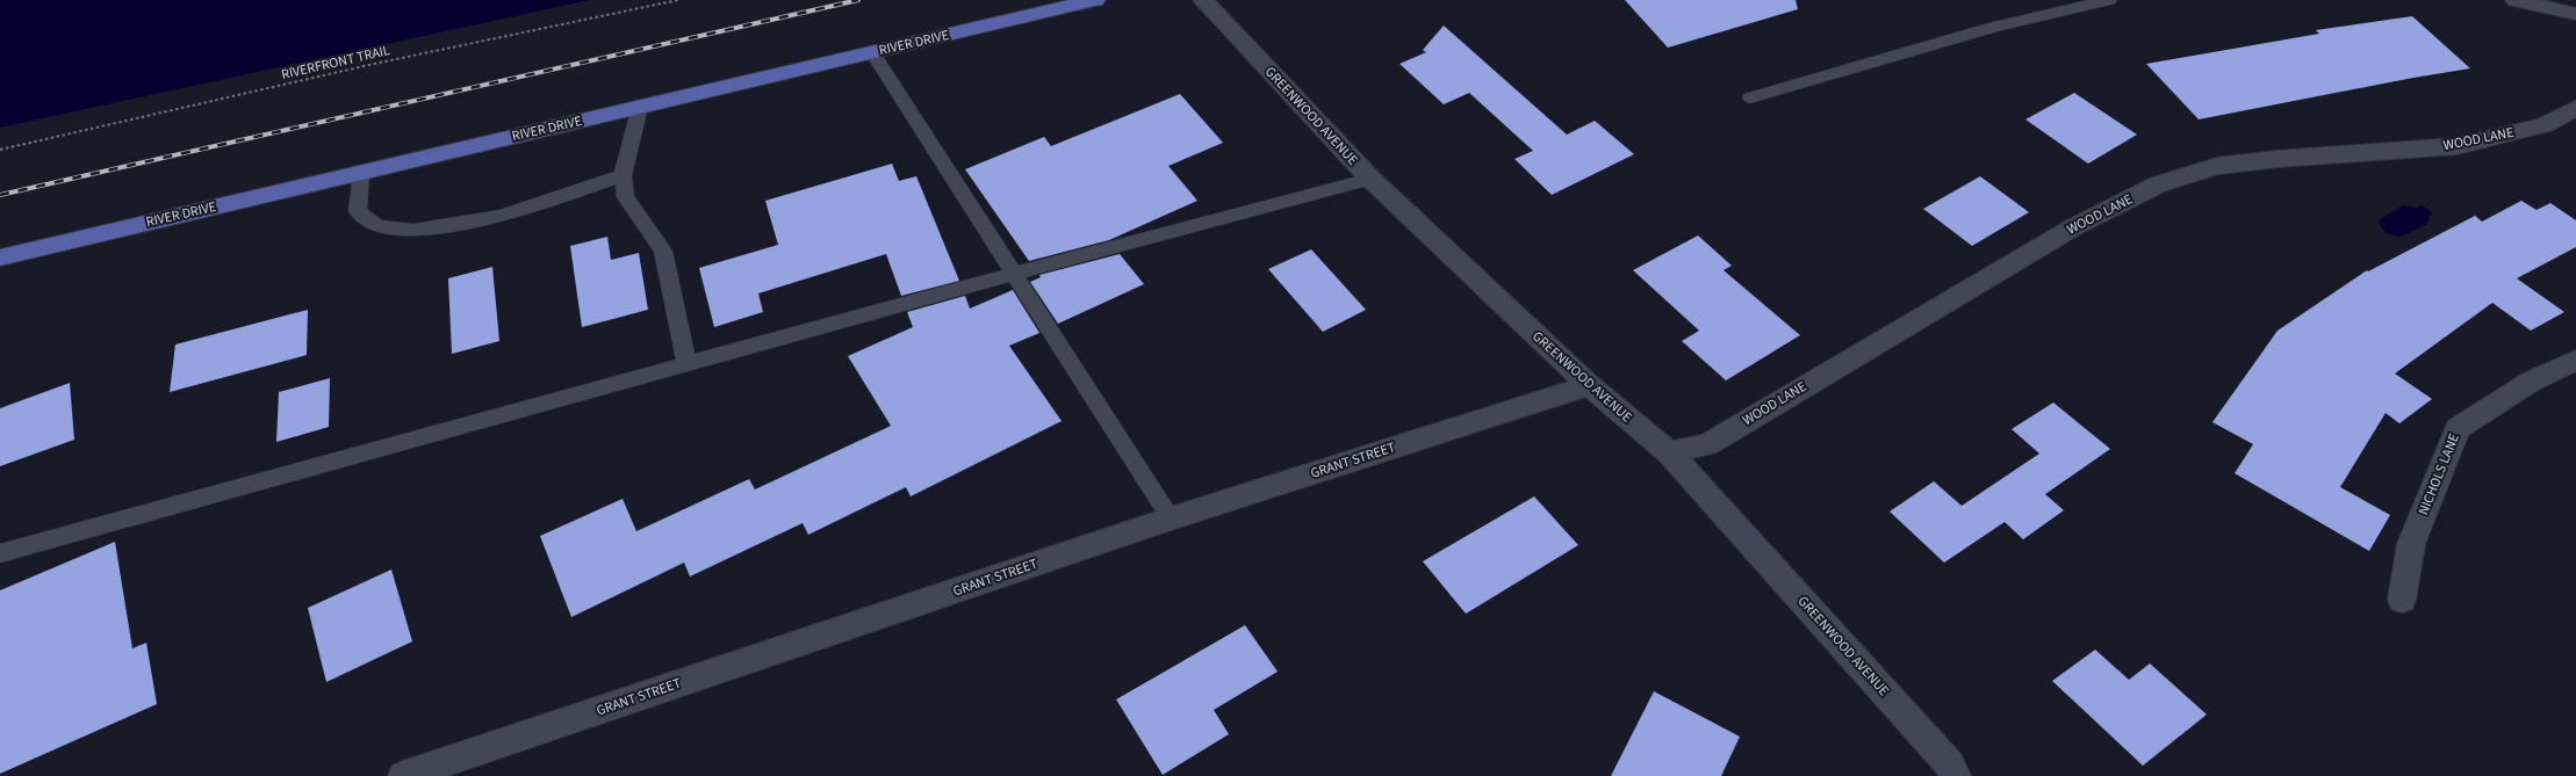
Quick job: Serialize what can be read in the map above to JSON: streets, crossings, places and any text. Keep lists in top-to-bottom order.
{
  "streets": {
    "main road": ["RIVER DRIVE"],
    "street": [
      "GREENWOOD AVENUE",
      "WOOD LANE",
      "GRANT STREET",
      "NICHOLS LANE"
    ],
    "path": ["RIVERFRONT TRAIL"]
  },
  "crossings": [
    ["GREENWOOD AVENUE", "WOOD LANE"],
    ["GREENWOOD AVENUE", "GRANT STREET"]
  ]
}
